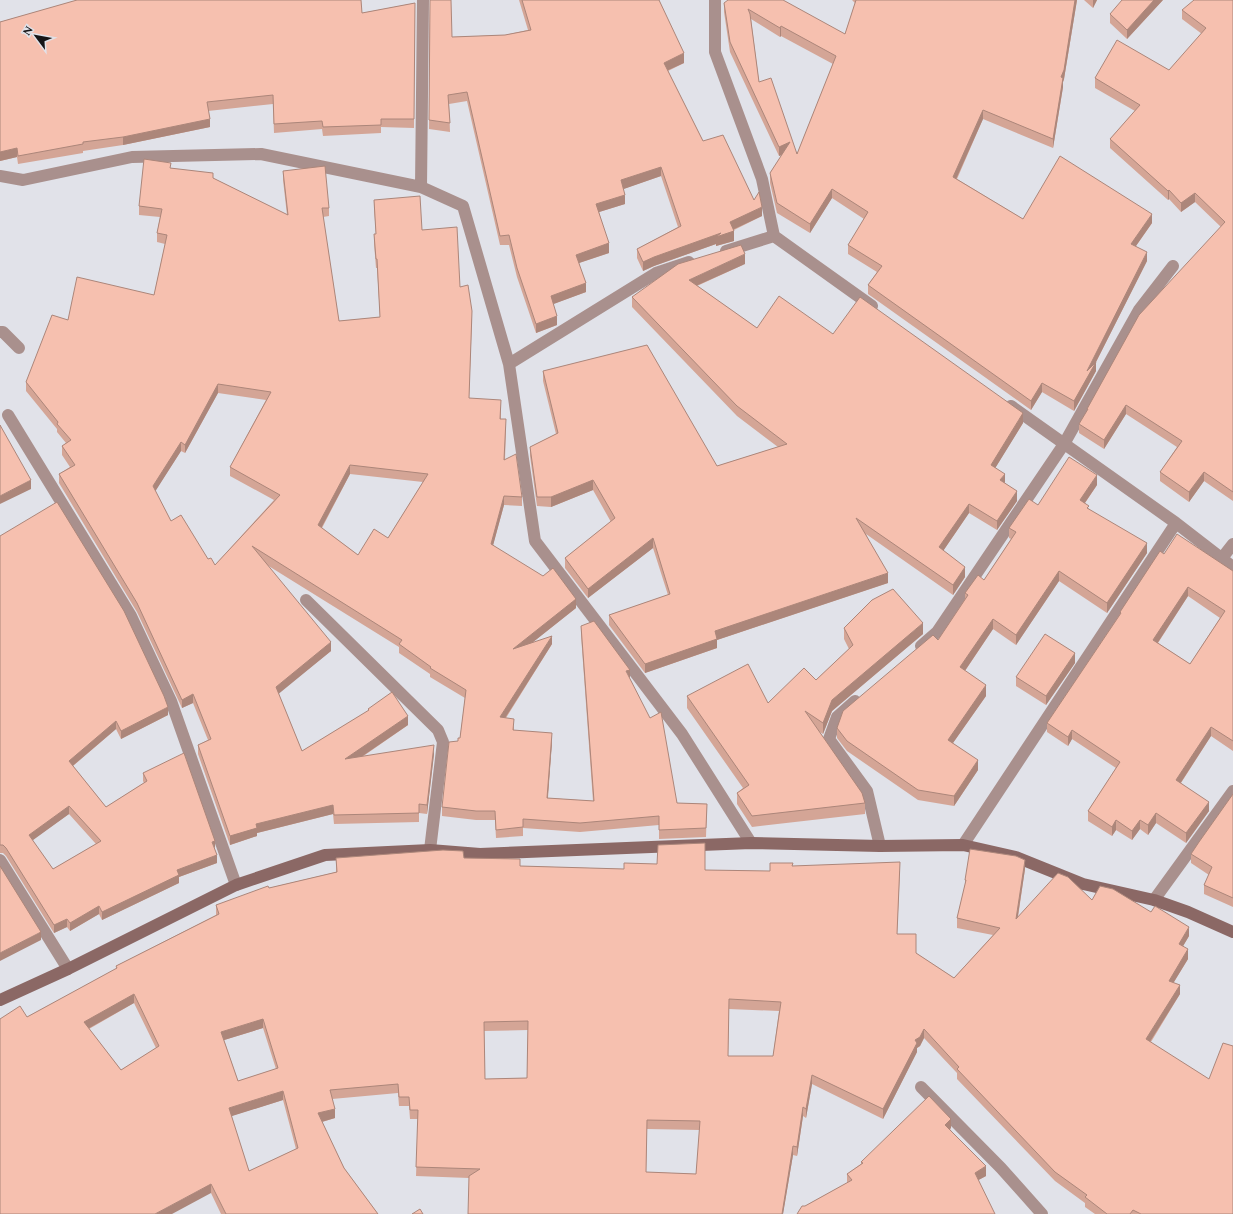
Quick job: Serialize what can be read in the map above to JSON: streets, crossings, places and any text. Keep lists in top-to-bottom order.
{
  "north": "top left"
}
